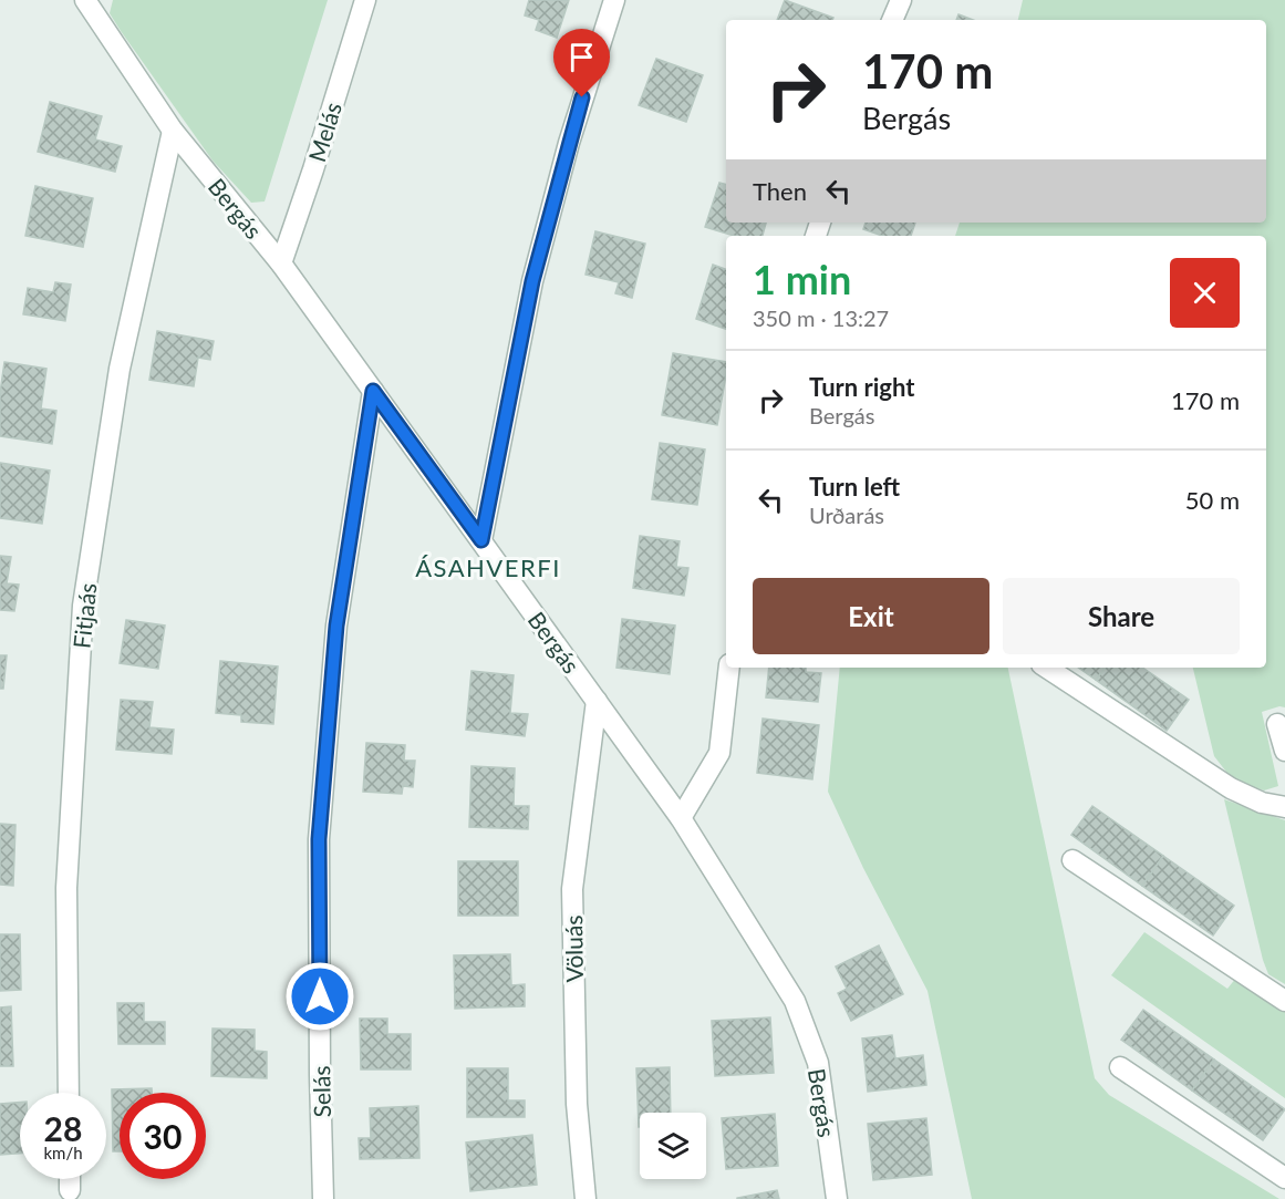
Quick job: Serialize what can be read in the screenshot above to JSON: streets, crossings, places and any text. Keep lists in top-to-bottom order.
{
  "streets": {
    "street": [
      "Melás",
      "Bergás",
      "Fitjaás",
      "Völuás",
      "Selás"
    ]
  },
  "crossings": [
    ["Melás", "Bergás"],
    ["Bergás", "Fitjaás"],
    ["Bergás", "Völuás"],
    ["Bergás", "Selás"]
  ],
  "districts": ["ÁSAHVERFI"],
  "page": {
    "turn": ["170 m", "Bergás"],
    "then": "Then",
    "heading": ["1 min", "350 m · 13:27"],
    "list": [
      {
        "name": "Turn right",
        "note": "Bergás",
        "value": "170 m"
      },
      {
        "name": "Turn left",
        "note": "Urðarás",
        "value": "50 m"
      }
    ],
    "buttons": ["Exit", "Share"],
    "speed": "28 km/h",
    "limit": "30"
  }
}
